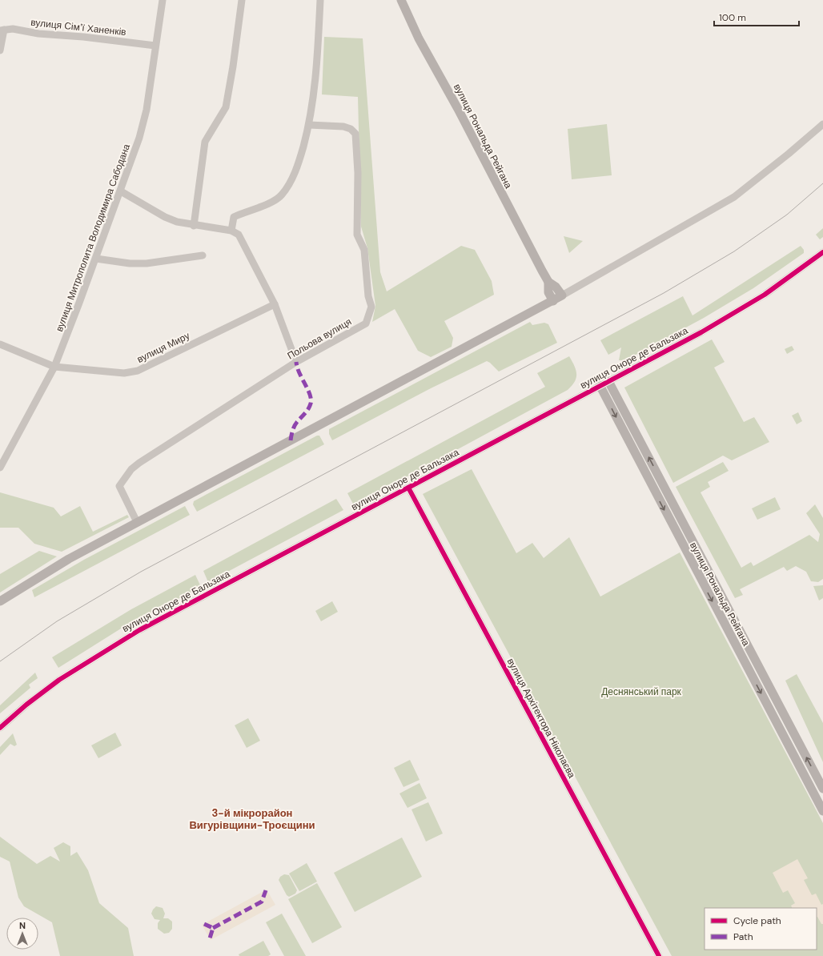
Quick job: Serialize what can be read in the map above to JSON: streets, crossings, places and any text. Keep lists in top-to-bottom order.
{
  "streets": {
    "main road": ["вулиця Рональда Рейгана"],
    "street": [
      "вулиця Сімʼї Ханенків",
      "вулиця Митрополита Володимира Сабодана",
      "Польова вулиця",
      "вулиця Миру",
      "вулиця Оноре де Бальзака",
      "вулиця Архітектора Ніколаєва"
    ]
  },
  "crossings": [
    ["вулиця Сімʼї Ханенків", "вулиця Митрополита Володимира Сабодана"],
    ["вулиця Рональда Рейгана", "вулиця Оноре де Бальзака"],
    ["вулиця Митрополита Володимира Сабодана", "вулиця Миру"],
    ["вулиця Оноре де Бальзака", "вулиця Архітектора Ніколаєва"]
  ],
  "districts": ["3-й мікрорайон Вигурівщини-Троєщини"],
  "parks": ["Деснянський парк"],
  "legend": ["Cycle path", "Path"],
  "scale_bar": "100 m",
  "north": "top"
}
